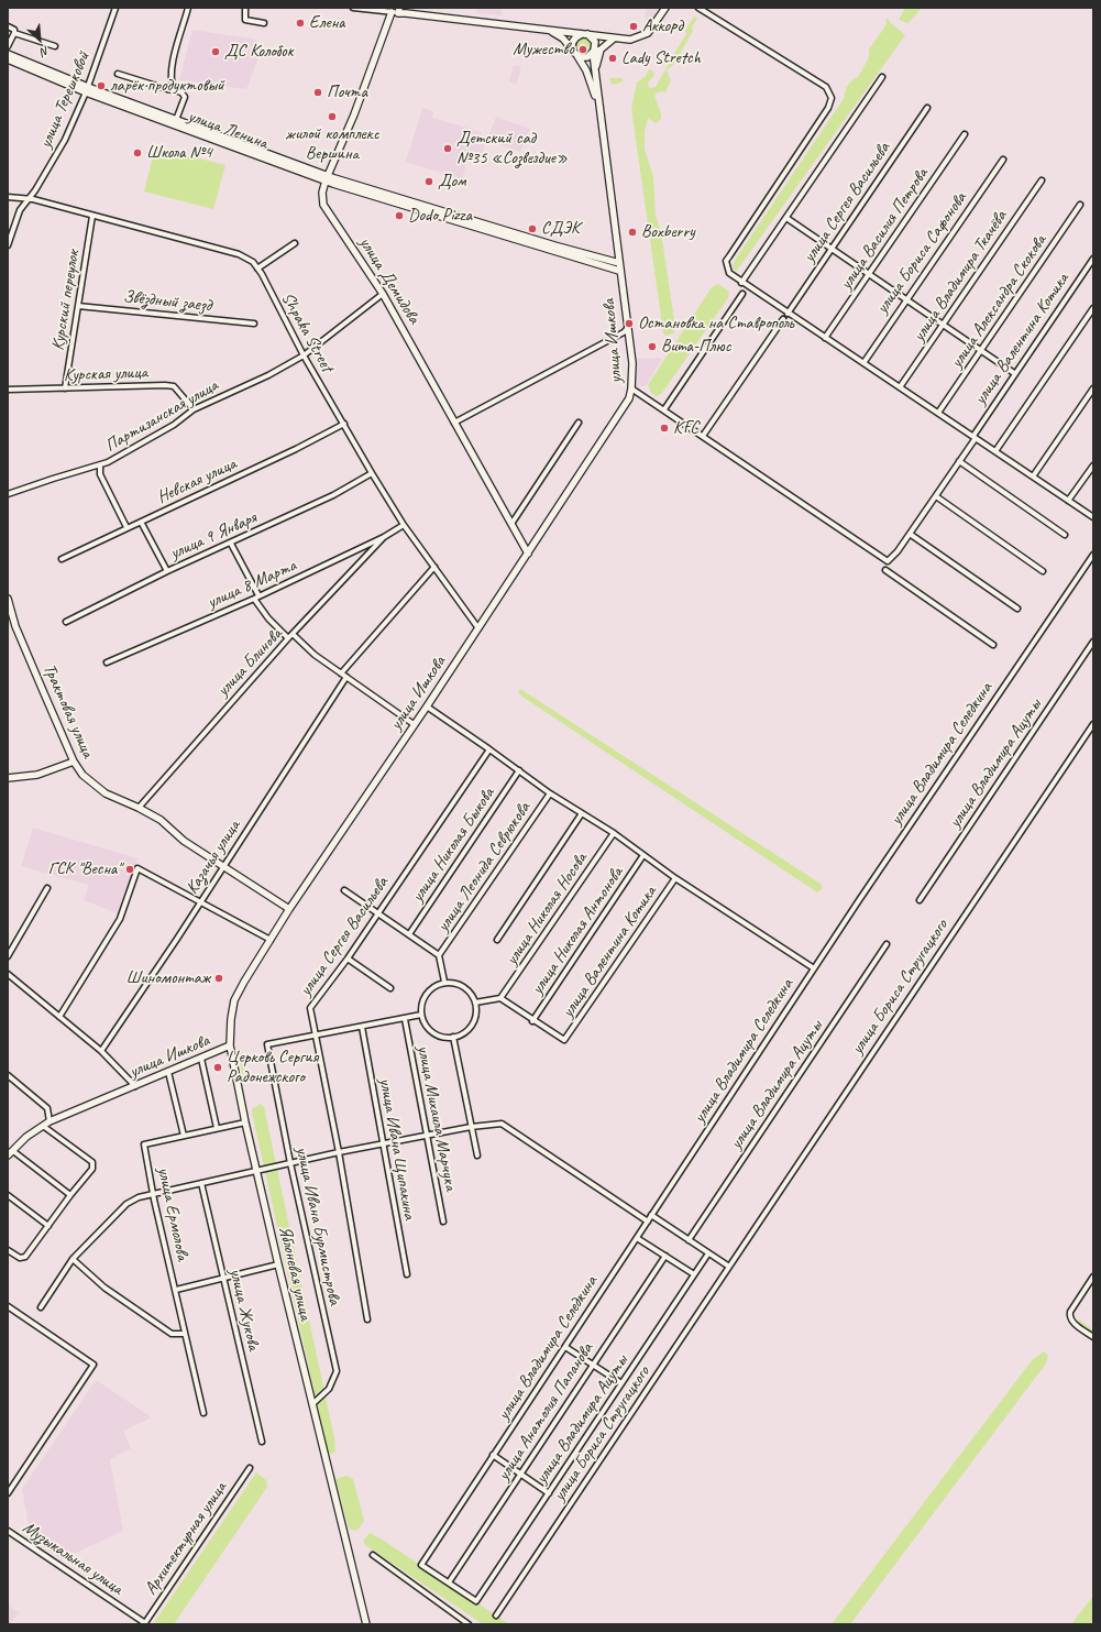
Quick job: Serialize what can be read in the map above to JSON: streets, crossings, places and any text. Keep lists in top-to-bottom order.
{
  "streets": {
    "street": [
      "улица Терешковой",
      "улица Ленина",
      "улица Сергея Васильева",
      "улица Василия Петрова",
      "улица Бориса Сафонова",
      "улица Владимира Ткачёва",
      "улица Демидова",
      "Курский переулок",
      "Звёздный заезд",
      "улица Александра Скокова",
      "Shpaka Street",
      "улица Валентина Котика",
      "улица Ишкова",
      "Курская улица",
      "Партизанская улица",
      "Невская улица",
      "улица 9 Января",
      "улица 8 Марта",
      "улица Блинова",
      "Трактовая улица",
      "улица Владимира Селедкина",
      "улица Владимира Ацуты",
      "улица Николая Быкова",
      "Казачья улица",
      "улица Леонида Севрюкова",
      "улица Николая Носова",
      "улица Николая Антонова",
      "улица Бориса Стругацкого",
      "улица Михаила Марчука",
      "улица Ивана Щипакина",
      "улица Ермолова",
      "улица Ивана Бурмистрова",
      "Яблоневая улица",
      "улица Жукова",
      "улица Анатолия Папанова",
      "Архитектурная улица",
      "Музыкальная улица"
    ]
  },
  "crossings": [
    ["улица Терешковой", "улица Ленина"],
    ["улица Терешковой", "Shpaka Street"],
    ["улица Ленина", "улица Демидова"],
    ["улица Ленина", "улица Ишкова"],
    ["улица Сергея Васильева", "улица Ивана Бурмистрова"],
    ["улица Демидова", "улица Ишкова"],
    ["улица Демидова", "Партизанская улица"],
    ["Курский переулок", "Звёздный заезд"],
    ["Курский переулок", "Shpaka Street"],
    ["Курский переулок", "Курская улица"],
    ["Shpaka Street", "улица Ишкова"],
    ["Shpaka Street", "Партизанская улица"],
    ["Shpaka Street", "Невская улица"],
    ["Shpaka Street", "улица 9 Января"],
    ["Shpaka Street", "улица 8 Марта"],
    ["улица Валентина Котика", "улица Николая Антонова"],
    ["улица Ишкова", "Трактовая улица"],
    ["улица Ишкова", "Яблоневая улица"],
    ["Курская улица", "Партизанская улица"],
    ["улица 8 Марта", "улица Блинова"],
    ["улица Блинова", "Трактовая улица"],
    ["Трактовая улица", "Казачья улица"],
    ["улица Владимира Селедкина", "улица Владимира Ацуты"],
    ["улица Владимира Селедкина", "улица Анатолия Папанова"],
    ["улица Владимира Ацуты", "улица Анатолия Папанова"],
    ["улица Ивана Бурмистрова", "Яблоневая улица"],
    ["Архитектурная улица", "Музыкальная улица"]
  ],
  "places": [
    "Елена",
    "Аккорд",
    "Мужество",
    "ДС Колобок",
    "Lady Stretch",
    "ларёк продуктовый",
    "Почта",
    "жилой комплекс Вершина",
    "Детский сад №35 «Созвездие»",
    "Школа №4",
    "Дом",
    "Dodo Pizza",
    "СДЭК",
    "Boxberry",
    "Остановка на Ставрополь",
    "Вита-Плюс",
    "KFC",
    "ГСК \"Весна\"",
    "Шиномонтаж",
    "Церковь Сергия Радонежского"
  ],
  "north": "bottom right"
}
